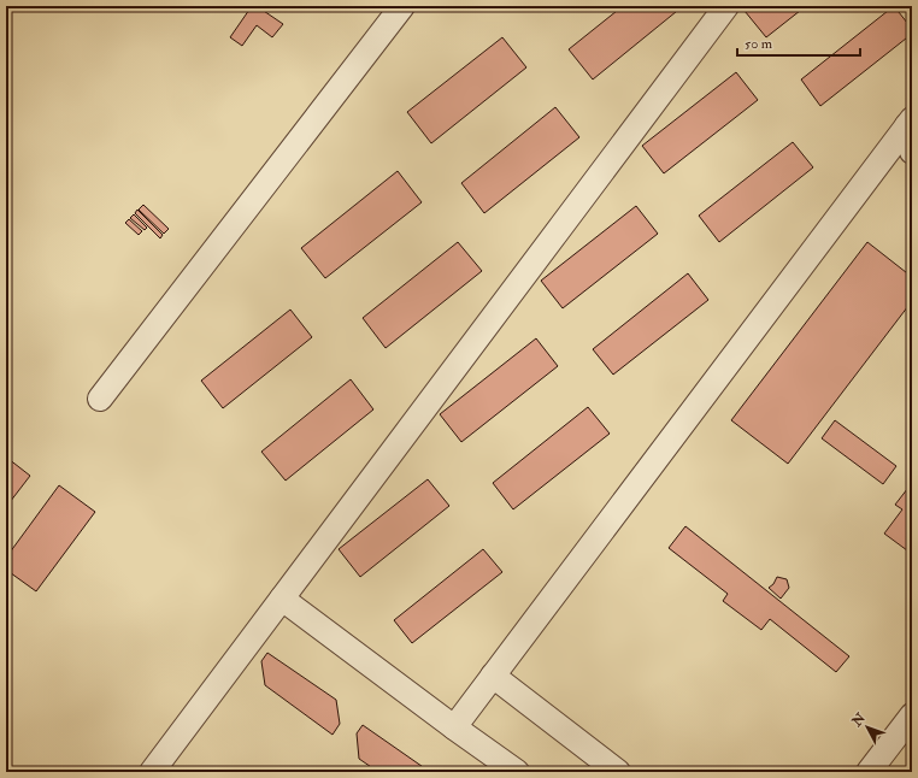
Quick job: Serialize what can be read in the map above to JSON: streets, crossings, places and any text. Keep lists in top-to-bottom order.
{
  "scale_bar": "50 m",
  "north": "top left"
}
